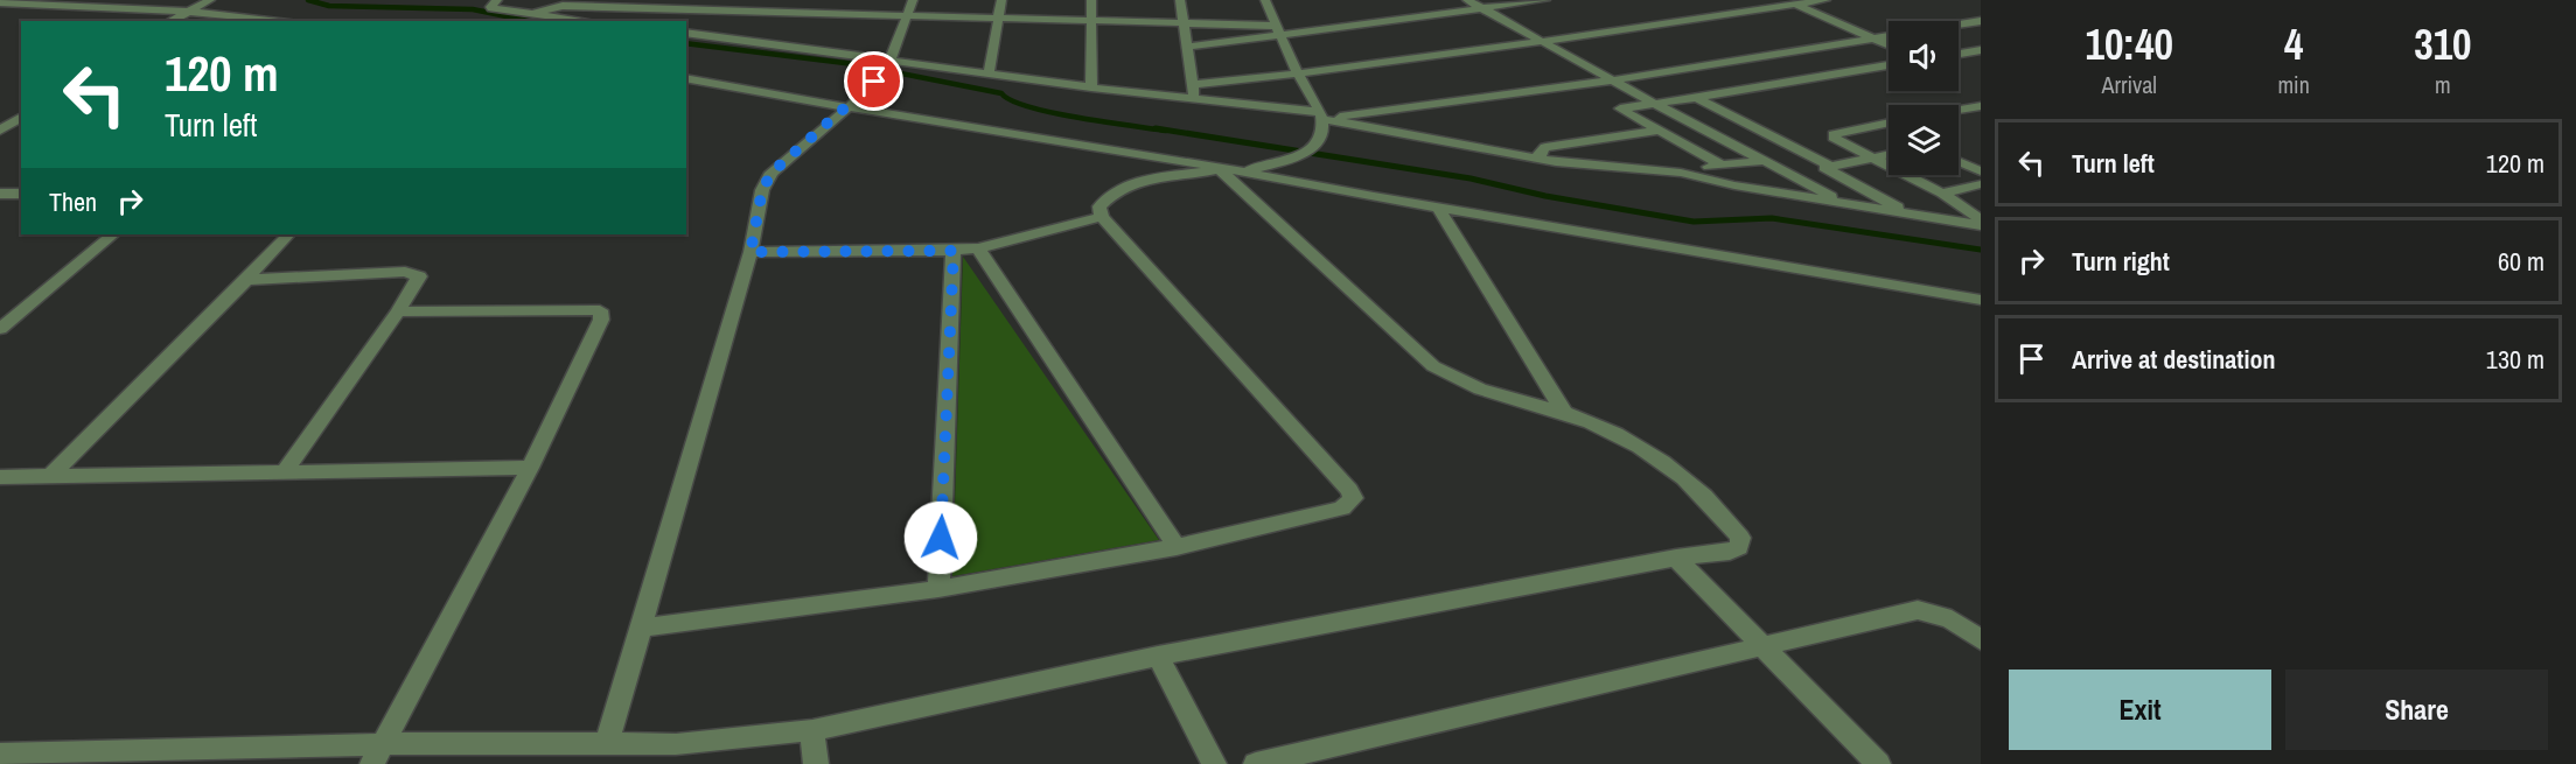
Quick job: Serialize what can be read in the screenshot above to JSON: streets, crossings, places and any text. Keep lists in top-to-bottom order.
{
  "page": {
    "eta": [
      "10:40",
      "Arrival",
      "4",
      "min",
      "310",
      "m"
    ],
    "turn": ["120 m", "Turn left"],
    "list": [
      {
        "name": "Turn left",
        "value": "120 m"
      },
      {
        "name": "Turn right",
        "value": "60 m"
      },
      {
        "name": "Arrive at destination",
        "value": "130 m"
      }
    ],
    "then": "Then",
    "buttons": ["Exit", "Share"]
  }
}
